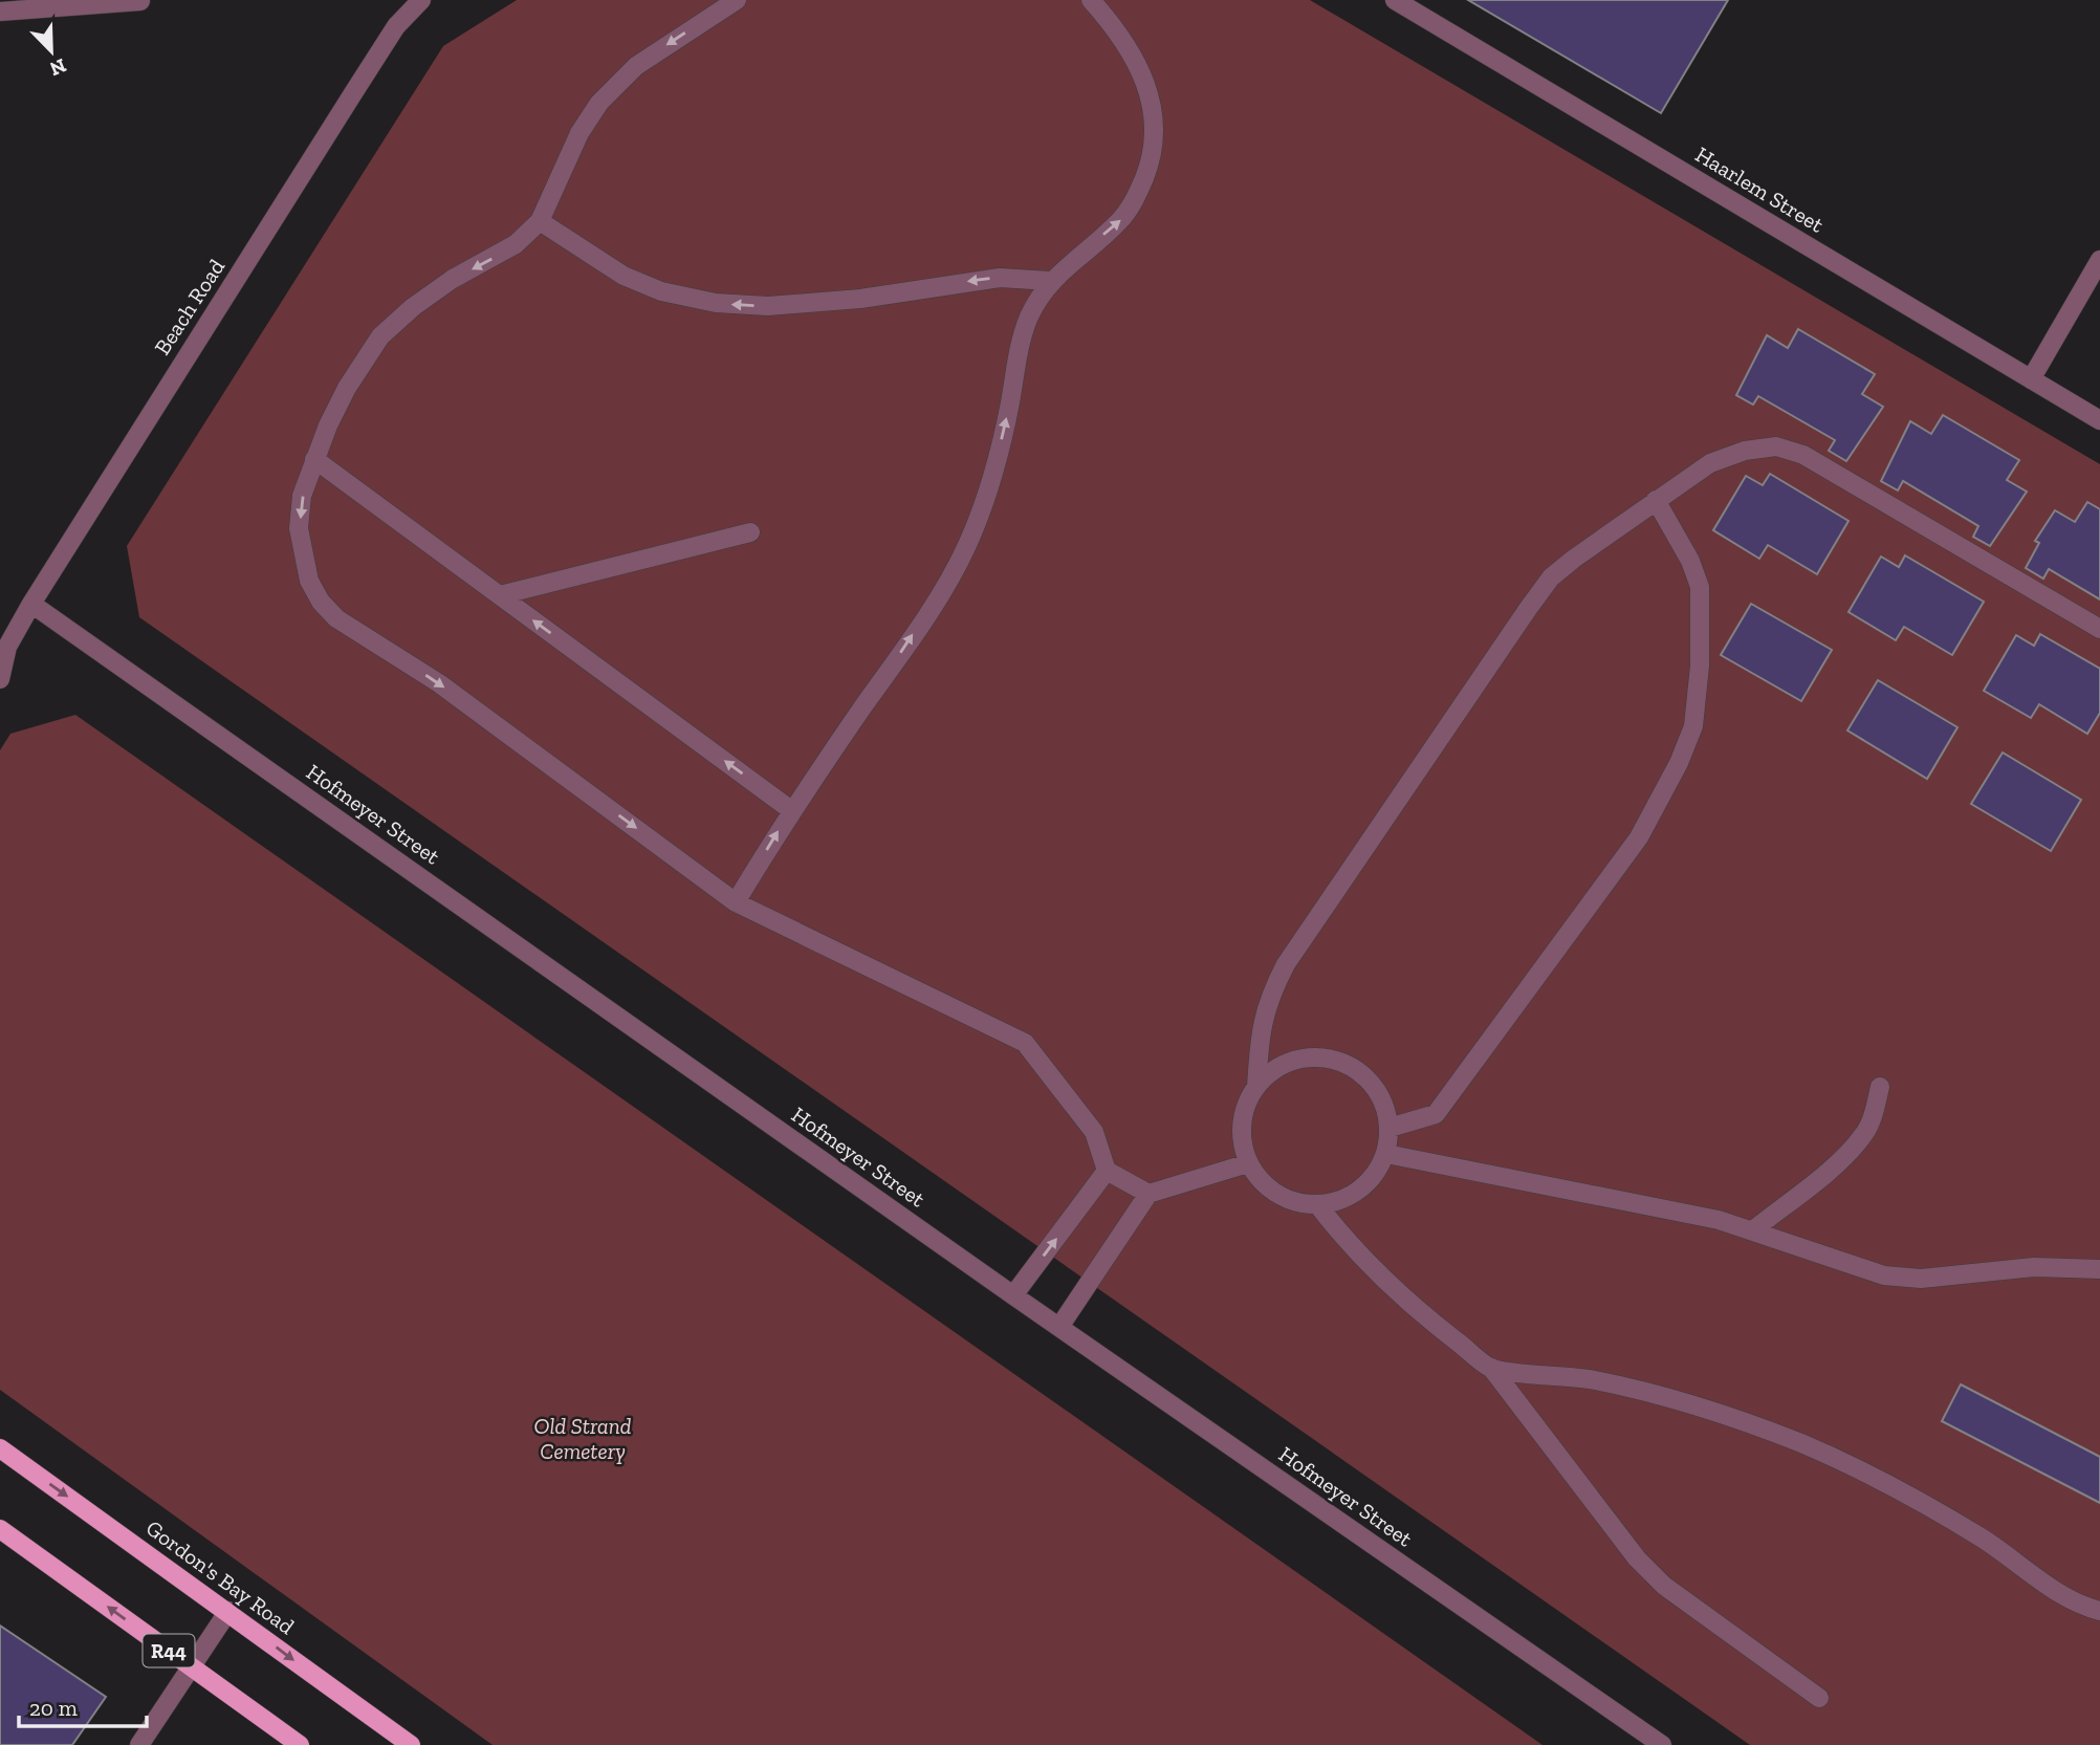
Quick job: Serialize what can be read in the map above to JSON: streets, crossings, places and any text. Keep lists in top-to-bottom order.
{
  "streets": {
    "main road": ["Gordon's Bay Road", "R44"],
    "street": ["Haarlem Street", "Beach Road", "Hofmeyer Street"]
  },
  "crossings": [
    ["Beach Road", "Hofmeyer Street"]
  ],
  "parks": ["Old Strand Cemetery"],
  "scale_bar": "20 m",
  "north": "bottom right"
}
